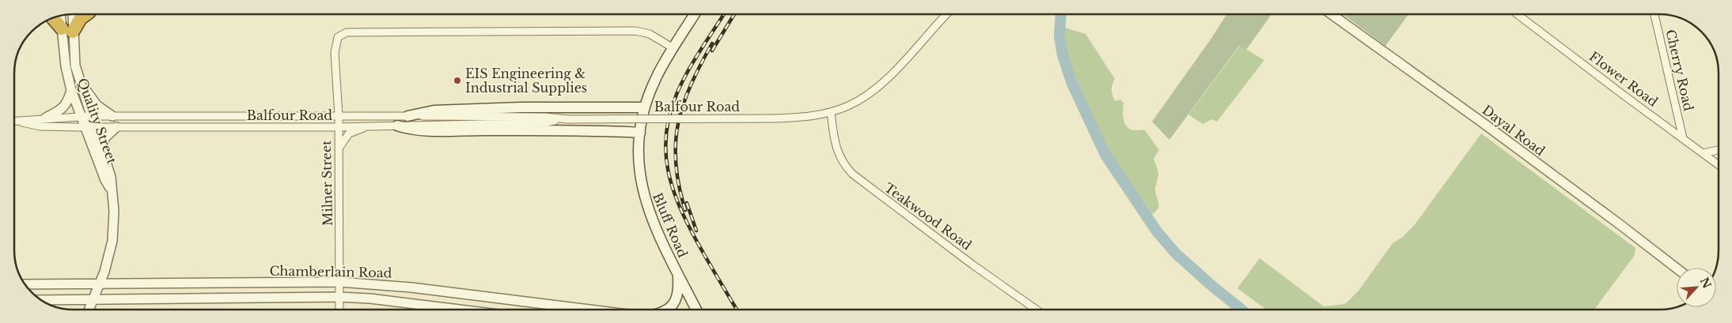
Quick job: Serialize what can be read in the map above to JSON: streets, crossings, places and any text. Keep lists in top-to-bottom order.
{
  "streets": {
    "main road": ["Bluff Road"],
    "street": [
      "Cherry Road",
      "Flower Road",
      "Balfour Road",
      "Quality Street",
      "Dayal Road",
      "Milner Street",
      "Teakwood Road",
      "Chamberlain Road"
    ]
  },
  "crossings": [
    ["Cherry Road", "Flower Road"],
    ["Balfour Road", "Quality Street"],
    ["Balfour Road", "Milner Street"],
    ["Balfour Road", "Teakwood Road"],
    ["Quality Street", "Chamberlain Road"],
    ["Milner Street", "Bluff Road"],
    ["Milner Street", "Chamberlain Road"]
  ],
  "places": ["EIS Engineering & Industrial Supplies"],
  "north": "top right"
}
